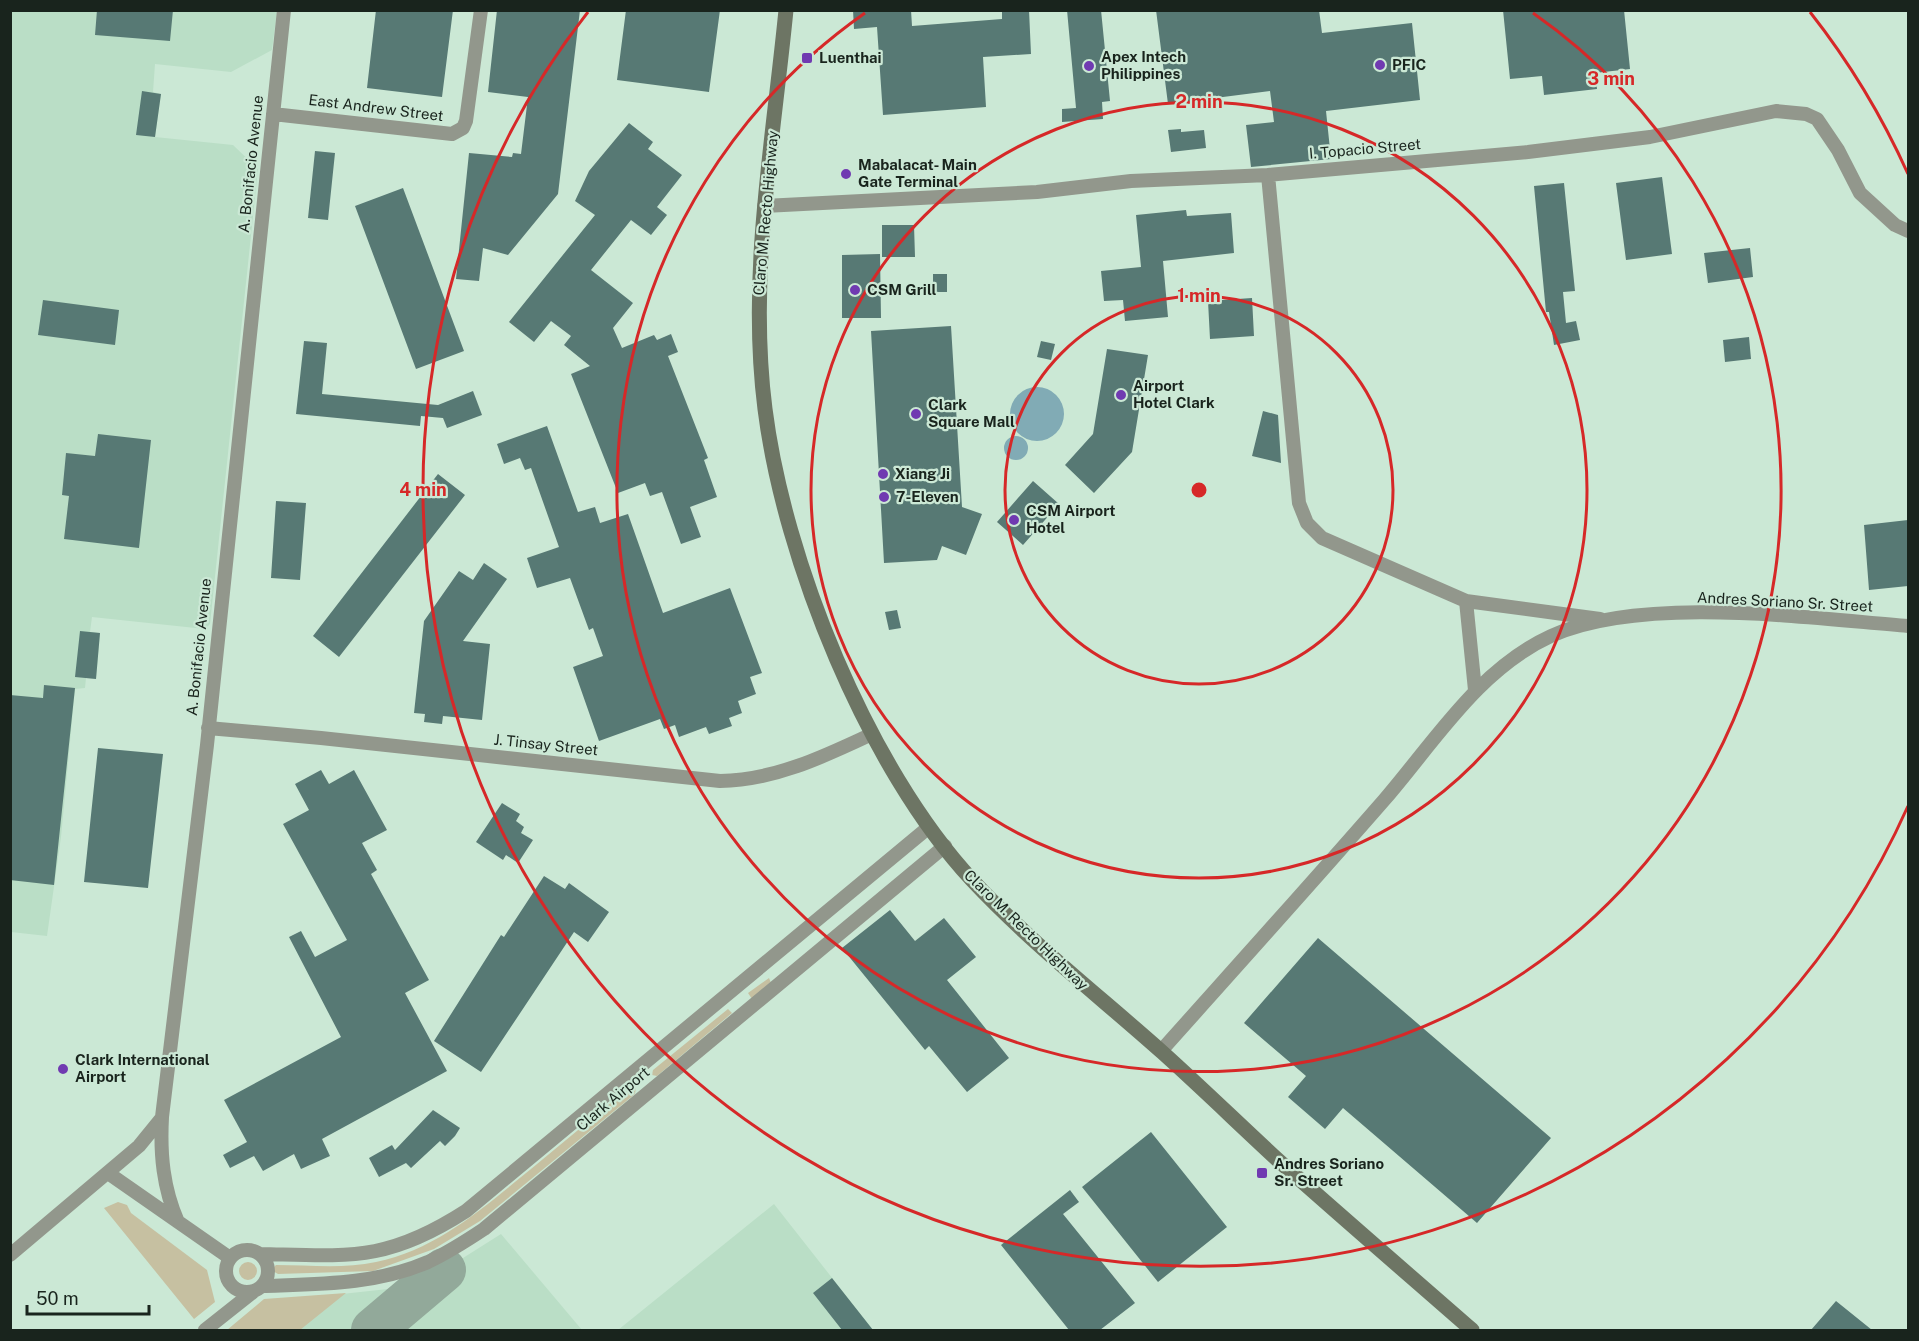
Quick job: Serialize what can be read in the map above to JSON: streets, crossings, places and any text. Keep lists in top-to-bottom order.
{
  "streets": {
    "main road": ["Claro M. Recto Highway"],
    "street": [
      "East Andrew Street",
      "I. Topacio Street",
      "A. Bonifacio Avenue",
      "Andres Soriano Sr. Street",
      "J. Tinsay Street",
      "Clark Airport"
    ]
  },
  "crossings": [
    ["East Andrew Street", "A. Bonifacio Avenue"],
    ["I. Topacio Street", "Claro M. Recto Highway"],
    ["A. Bonifacio Avenue", "J. Tinsay Street"],
    ["Claro M. Recto Highway", "Andres Soriano Sr. Street"],
    ["Claro M. Recto Highway", "J. Tinsay Street"],
    ["Claro M. Recto Highway", "Clark Airport"]
  ],
  "places": {
    "transit": ["Luenthai", "Andres Soriano Sr. Street"],
    "other": [
      "PFIC",
      "Apex Intech Philippines",
      "Mabalacat- Main Gate Terminal",
      "CSM Grill",
      "Airport Hotel Clark",
      "Clark Square Mall",
      "Xiang Ji",
      "7-Eleven",
      "CSM Airport Hotel",
      "Clark International Airport"
    ]
  },
  "scale_bar": "50 m",
  "rings": [
    "3 min",
    "2 min",
    "1 min",
    "4 min"
  ]
}
